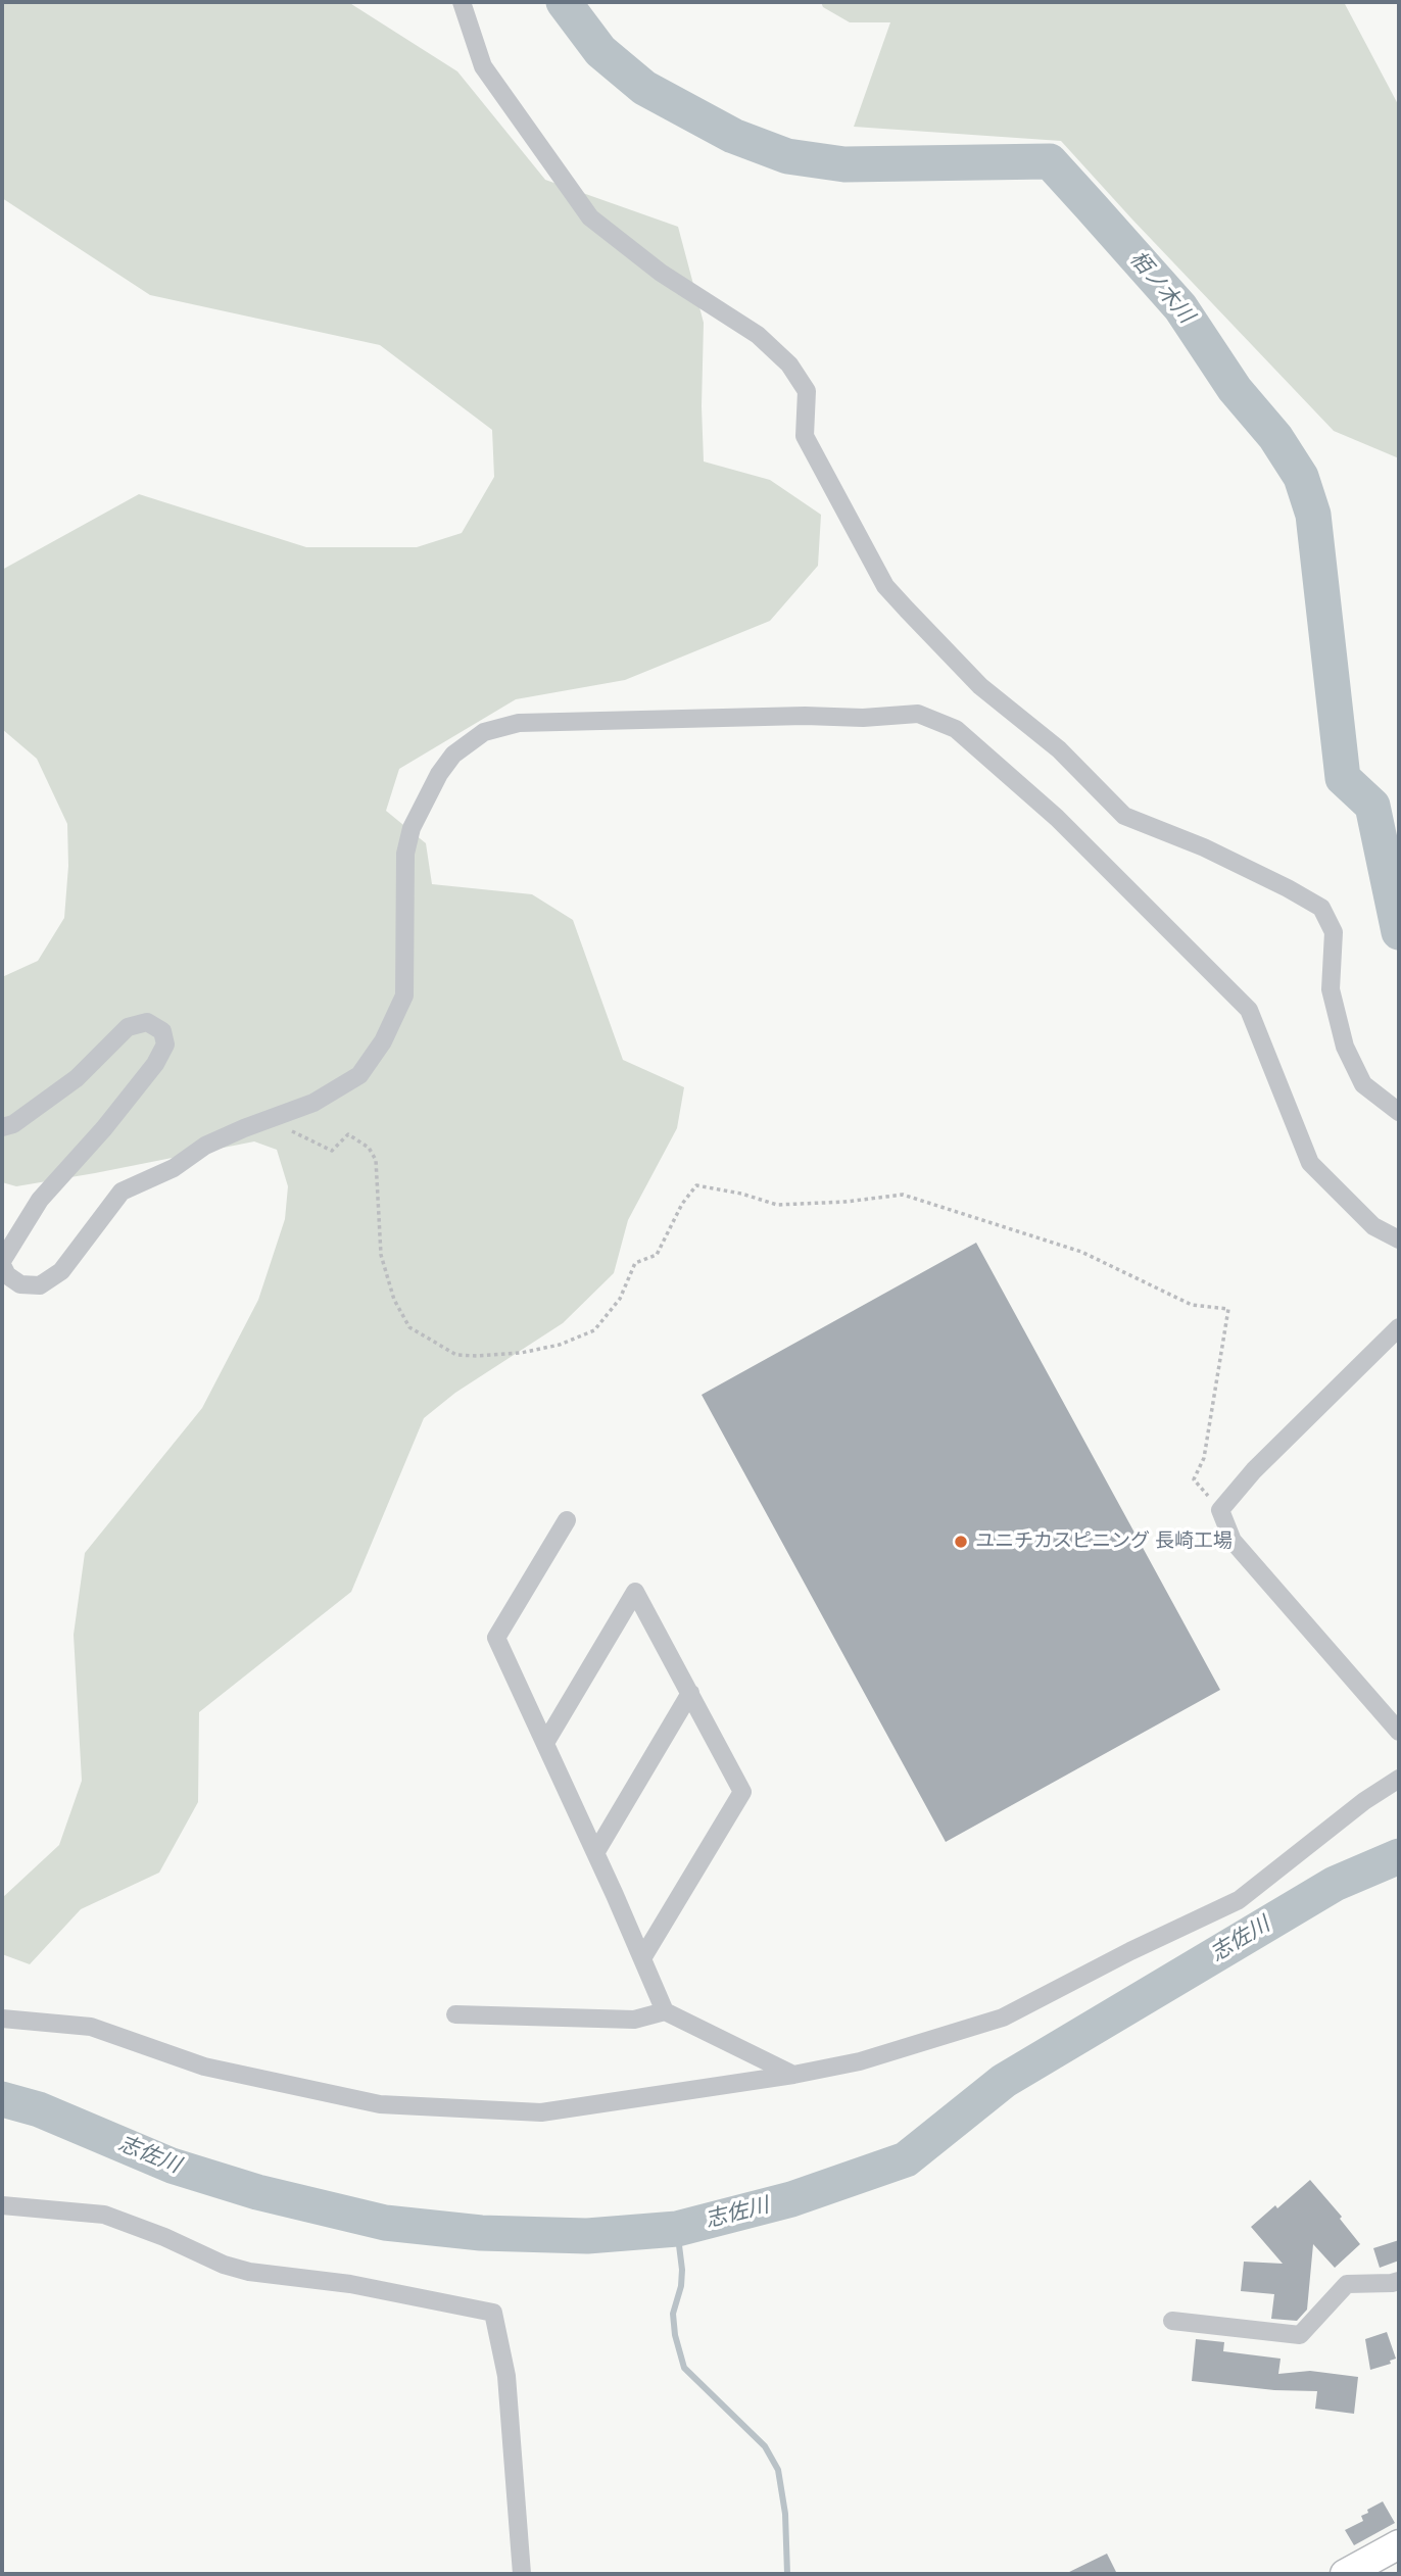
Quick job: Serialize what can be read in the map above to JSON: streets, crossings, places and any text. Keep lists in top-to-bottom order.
{
  "water": ["栢ノ木川", "志佐川"],
  "places": ["ユニチカスピニング 長崎工場"]
}
